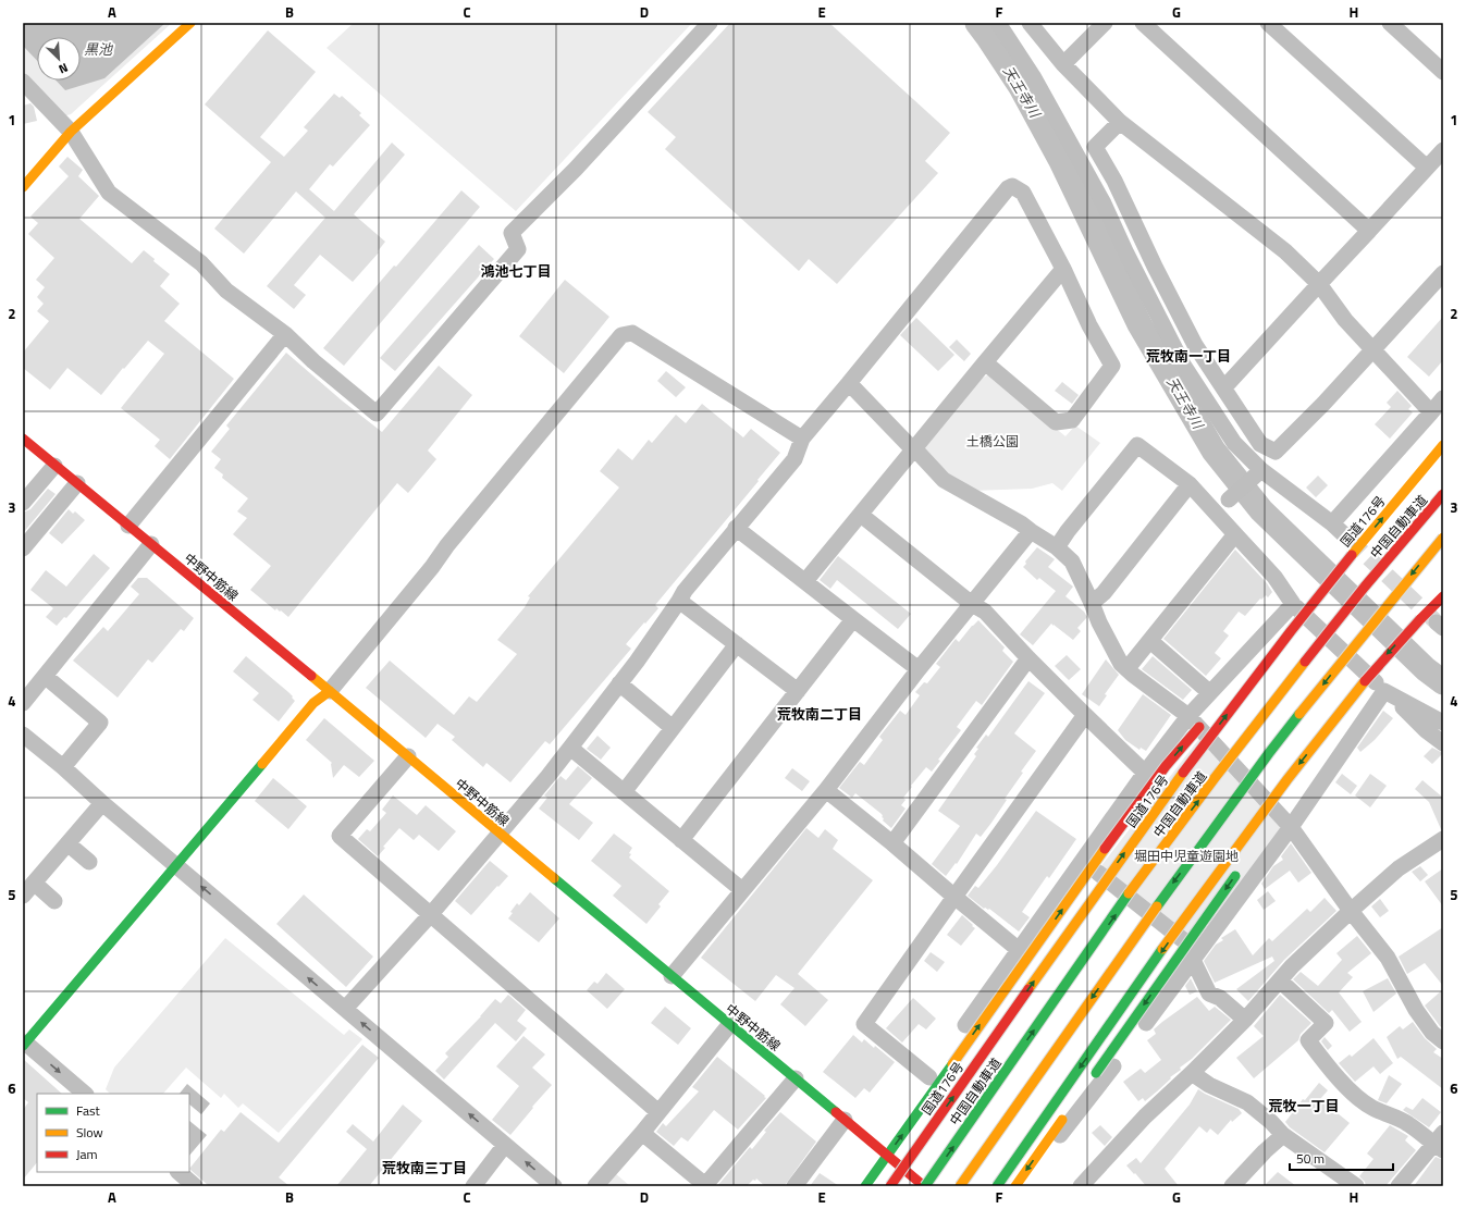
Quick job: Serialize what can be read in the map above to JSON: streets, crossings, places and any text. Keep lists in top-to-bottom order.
{
  "streets": {
    "main road": ["国道176号", "中国自動車道", "中野中筋線"]
  },
  "crossings": [
    ["中国自動車道", "中野中筋線"]
  ],
  "districts": [
    "鴻池七丁目",
    "荒牧南一丁目",
    "荒牧南二丁目",
    "荒牧一丁目",
    "荒牧南三丁目"
  ],
  "water": ["黒池", "天王寺川"],
  "parks": ["土橋公園", "堀田中児童遊園地"],
  "legend": ["Fast", "Slow", "Jam"],
  "scale_bar": "50 m",
  "north": "bottom right",
  "grid": {
    "columns": [
      "A",
      "B",
      "C",
      "D",
      "E",
      "F",
      "G",
      "H"
    ],
    "rows": [
      "1",
      "2",
      "3",
      "4",
      "5",
      "6"
    ]
  }
}
